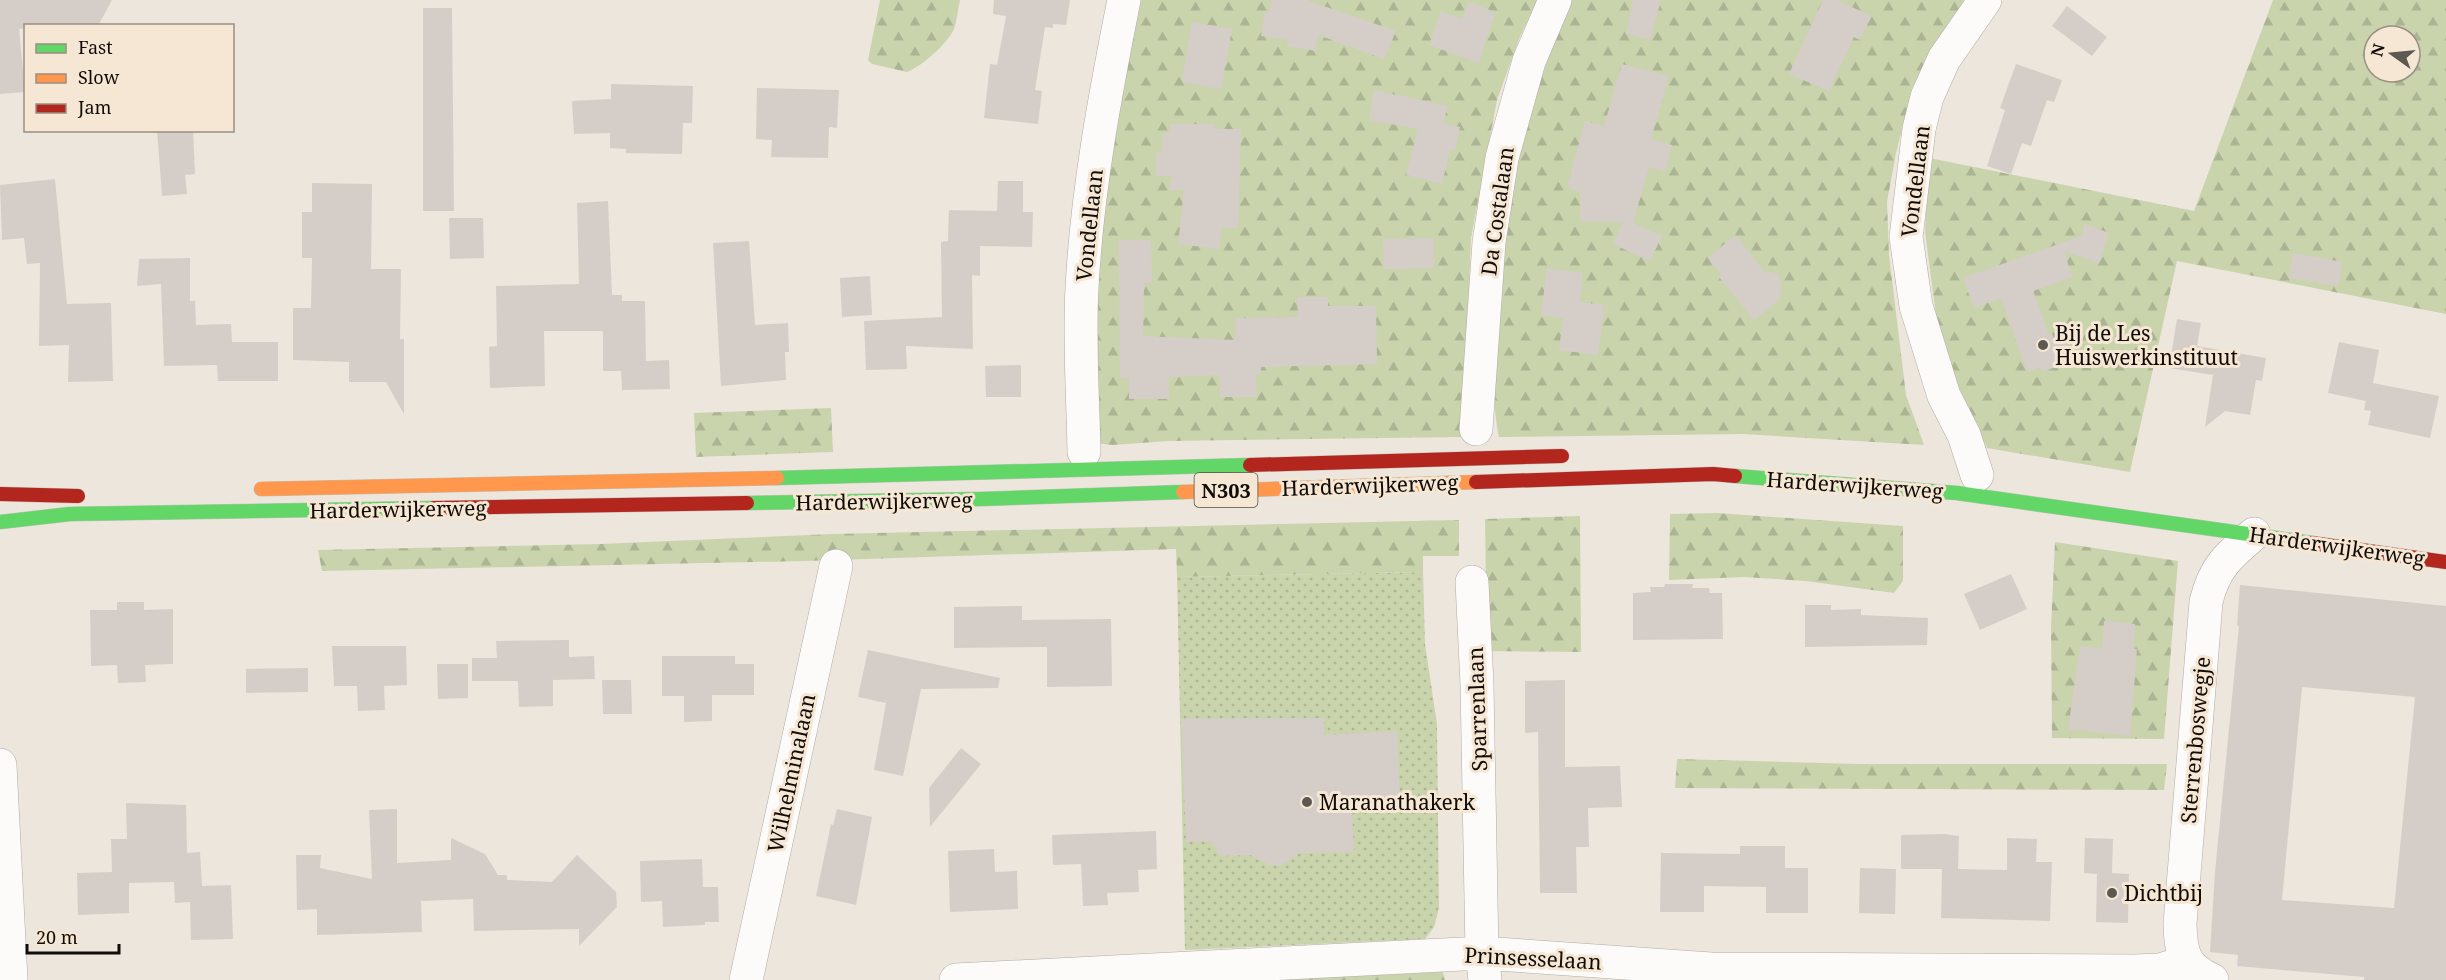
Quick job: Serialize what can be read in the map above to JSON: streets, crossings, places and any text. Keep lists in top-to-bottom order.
{
  "streets": {
    "main road": ["Harderwijkerweg", "N303"],
    "street": [
      "Vondellaan",
      "Da Costalaan",
      "Sparrenlaan",
      "Sterrenboswegje",
      "Wilhelminalaan",
      "Prinsesselaan"
    ]
  },
  "crossings": [
    ["Harderwijkerweg", "Sterrenboswegje"],
    ["Sparrenlaan", "Prinsesselaan"],
    ["Sterrenboswegje", "Prinsesselaan"]
  ],
  "places": ["Bij de Les Huiswerkinstituut", "Maranathakerk", "Dichtbij"],
  "legend": ["Fast", "Slow", "Jam"],
  "scale_bar": "20 m",
  "north": "left"
}
